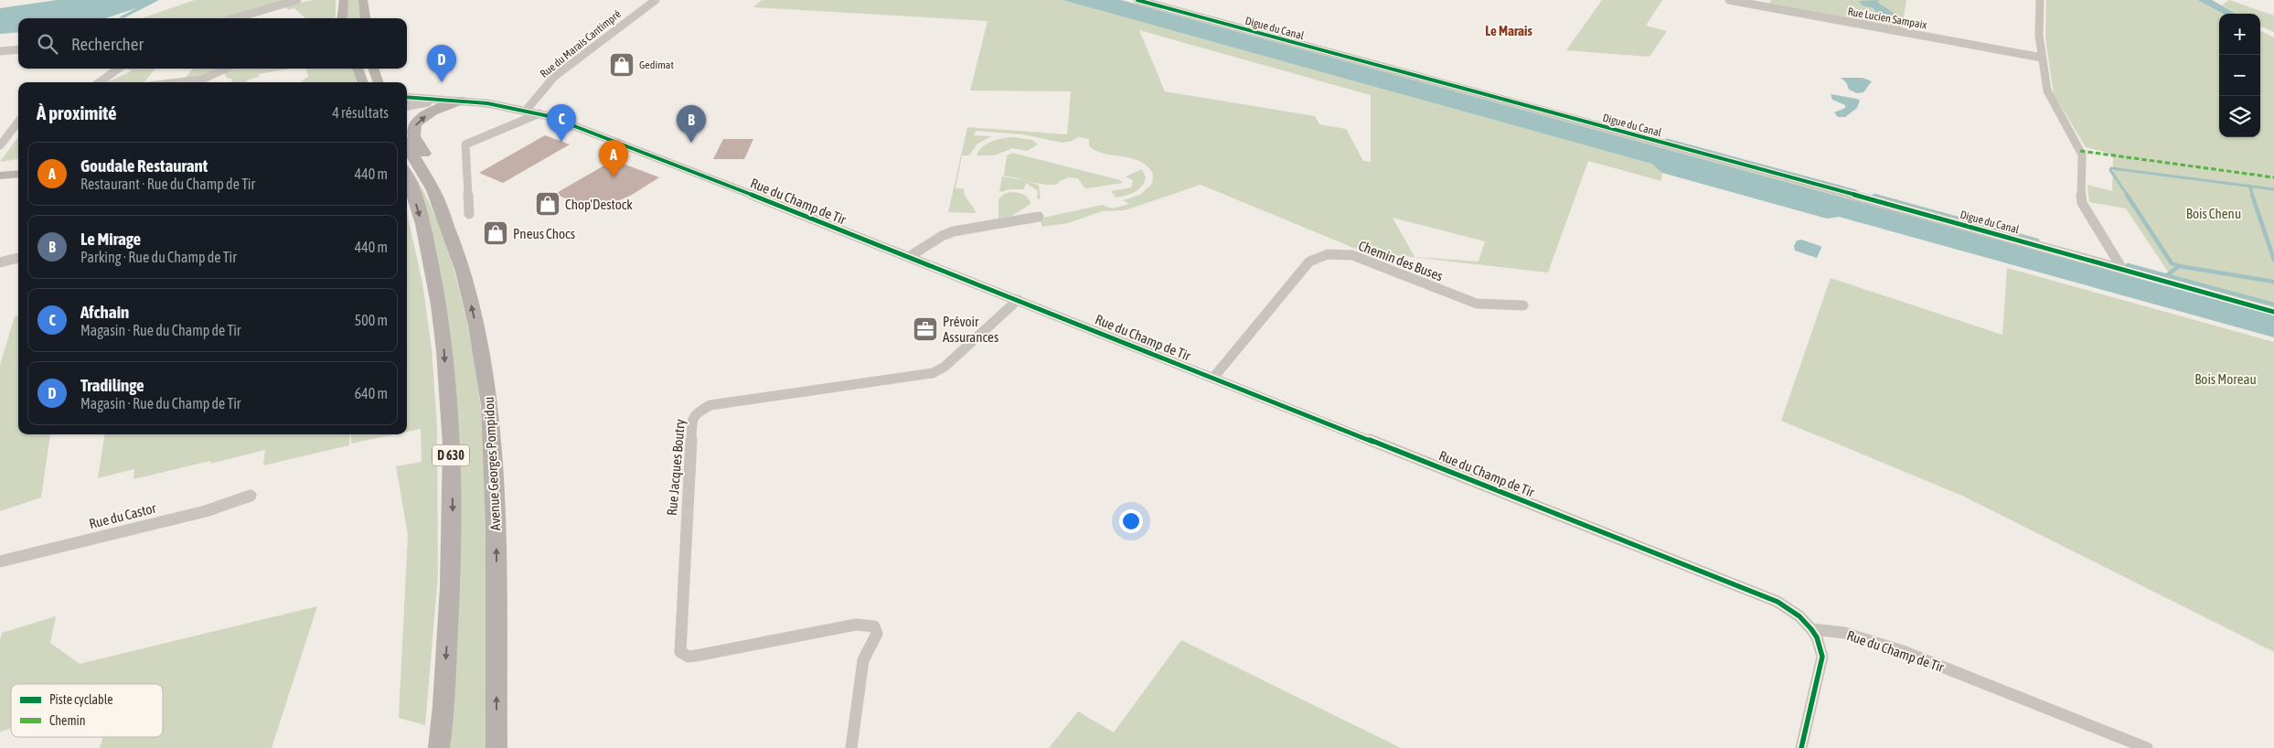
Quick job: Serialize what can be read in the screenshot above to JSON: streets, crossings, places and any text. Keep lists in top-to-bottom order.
{
  "streets": {
    "main road": ["D 630", "Avenue Georges Pompidou"],
    "street": [
      "Rue Lucien Sampaix",
      "Digue du Canal",
      "Rue du Marais Cantimpré",
      "Rue du Champ de Tir",
      "Chemin des Buses",
      "Rue Jacques Boutry",
      "Rue du Castor"
    ]
  },
  "crossings": [
    ["Rue Lucien Sampaix", "Digue du Canal"],
    ["Rue du Marais Cantimpré", "Rue du Champ de Tir"],
    ["Rue du Champ de Tir", "Chemin des Buses"],
    ["Rue du Champ de Tir", "Rue Jacques Boutry"]
  ],
  "districts": ["Le Marais"],
  "parks": ["Bois Chenu", "Bois Moreau"],
  "places": {
    "shop": ["Gedimat", "Chop'Destock", "Pneus Chocs"],
    "office": ["Prévoir Assurances"]
  },
  "legend": ["Piste cyclable", "Chemin"],
  "page": {
    "map_buttons": ["+", "−"],
    "search": "Rechercher",
    "pins": [
      "D",
      "C",
      "B",
      "A"
    ],
    "heading": ["À proximité", "4 résultats"],
    "list": [
      {
        "mark": "A",
        "name": "Goudale Restaurant",
        "note": "Restaurant · Rue du Champ de Tir",
        "value": "440 m"
      },
      {
        "mark": "B",
        "name": "Le Mirage",
        "note": "Parking · Rue du Champ de Tir",
        "value": "440 m"
      },
      {
        "mark": "C",
        "name": "Afchain",
        "note": "Magasin · Rue du Champ de Tir",
        "value": "500 m"
      },
      {
        "mark": "D",
        "name": "Tradilinge",
        "note": "Magasin · Rue du Champ de Tir",
        "value": "640 m"
      }
    ]
  }
}
